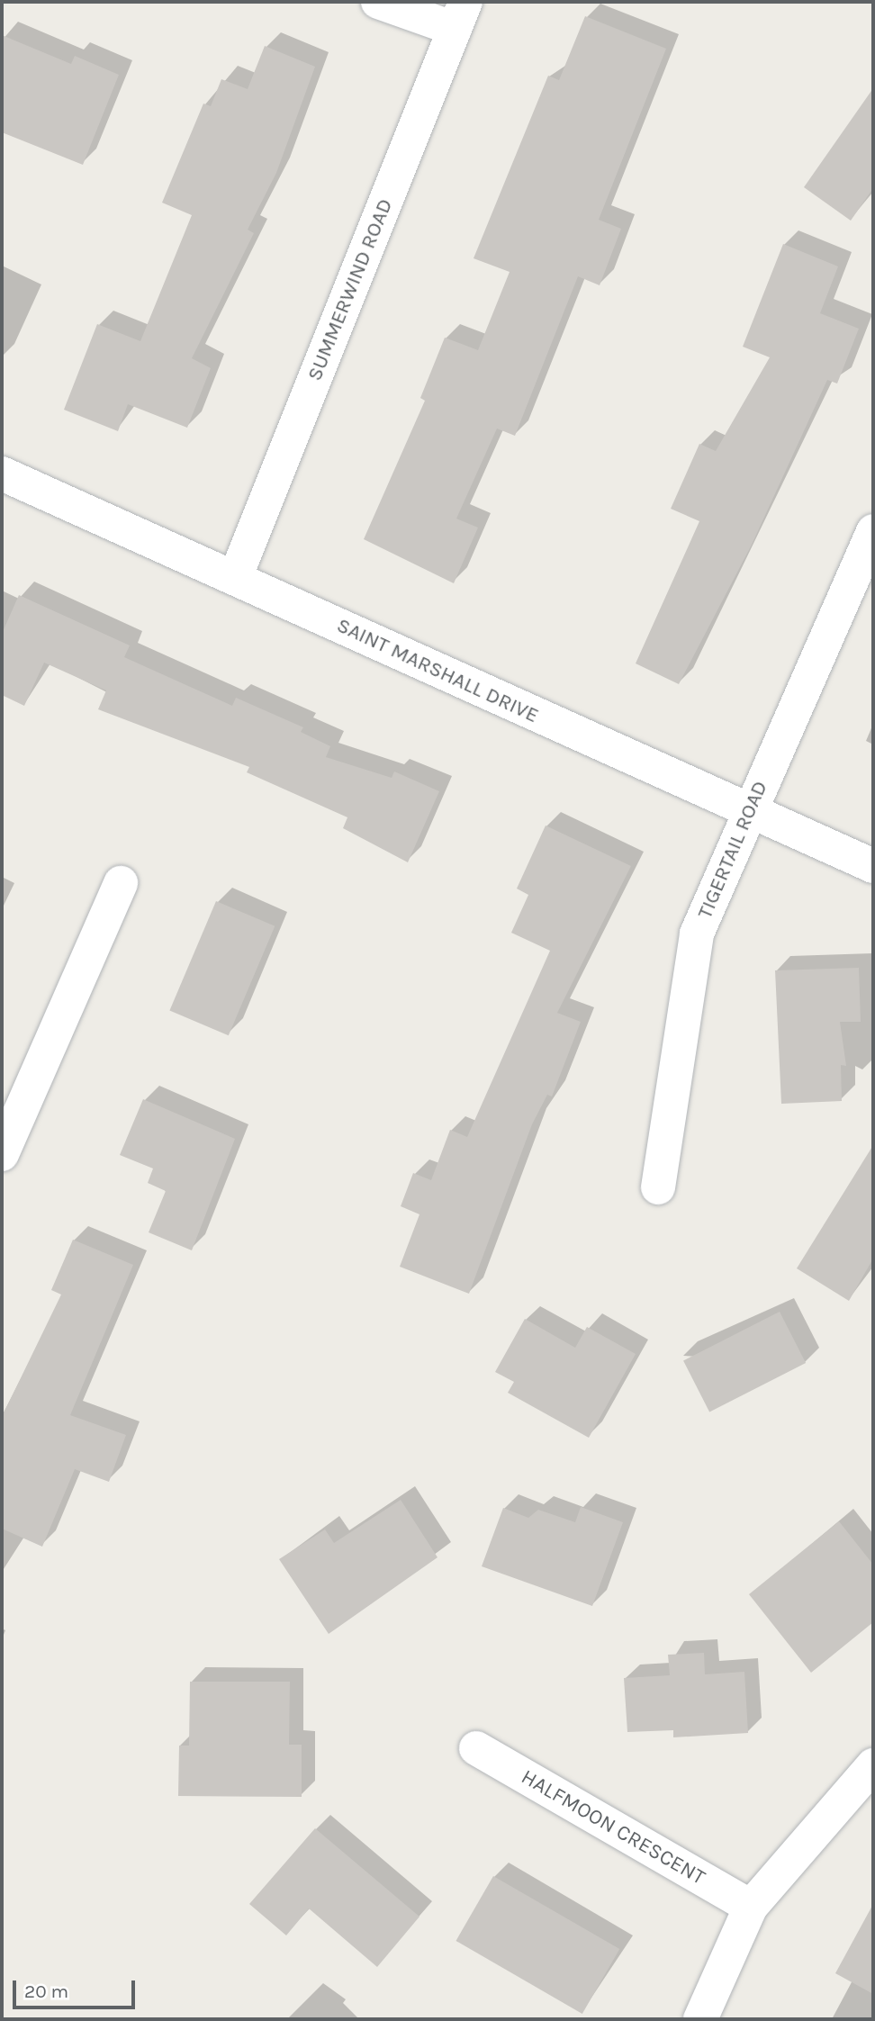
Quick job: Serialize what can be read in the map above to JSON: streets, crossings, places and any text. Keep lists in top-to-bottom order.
{
  "streets": {
    "street": [
      "SUMMERWIND ROAD",
      "SAINT MARSHALL DRIVE",
      "TIGERTAIL ROAD",
      "HALFMOON CRESCENT"
    ]
  },
  "crossings": [
    ["SUMMERWIND ROAD", "SAINT MARSHALL DRIVE"],
    ["SAINT MARSHALL DRIVE", "TIGERTAIL ROAD"]
  ],
  "scale_bar": "20 m"
}
